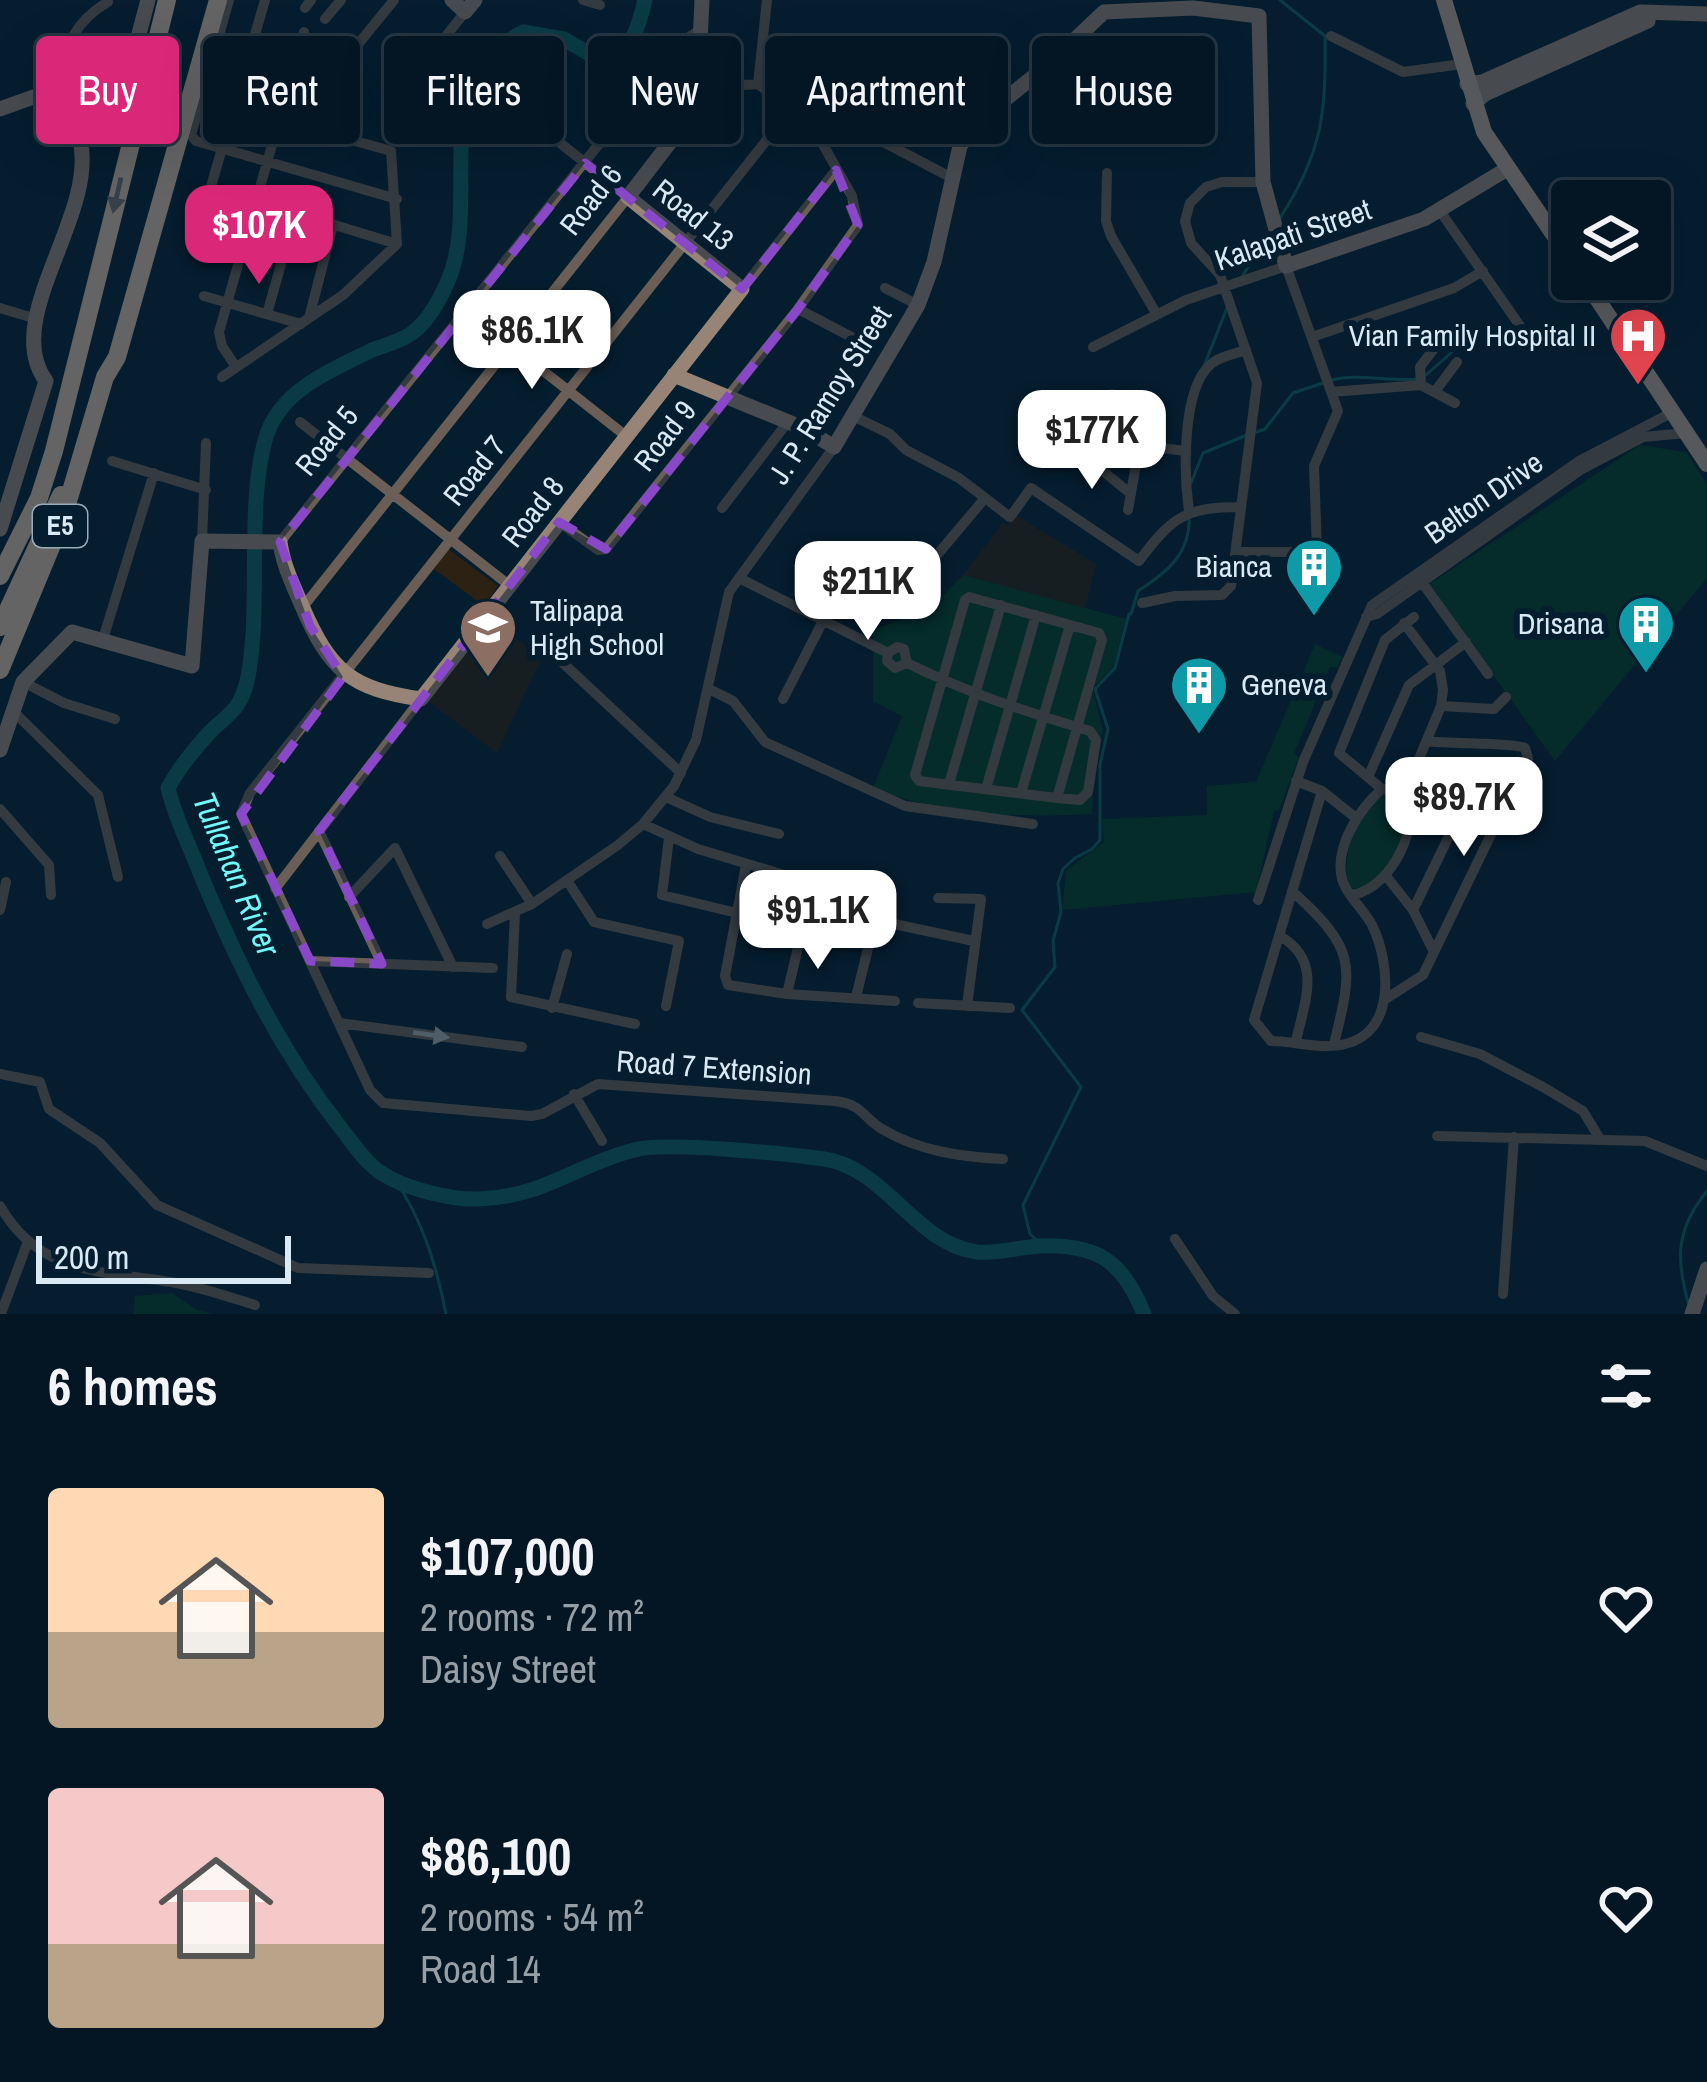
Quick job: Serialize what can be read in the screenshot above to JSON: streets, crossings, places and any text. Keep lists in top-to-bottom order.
{
  "streets": {
    "highway": ["E5"],
    "street": [
      "Road 6",
      "Road 13",
      "Kalapati Street",
      "J. P. Ramoy Street",
      "Road 9",
      "Road 5",
      "Road 7",
      "Belton Drive",
      "Road 8",
      "Road 7 Extension"
    ]
  },
  "crossings": [
    ["Road 6", "Road 13"],
    ["Road 13", "Road 5"],
    ["Road 13", "Road 7"],
    ["Road 13", "Road 8"],
    ["Road 9", "Road 8"],
    ["Road 7", "Road 7 Extension"],
    ["Road 8", "Road 7 Extension"]
  ],
  "water": ["Tullahan River"],
  "places": {
    "hospital": ["Vian Family Hospital II"],
    "building": ["Bianca", "Drisana", "Geneva"],
    "school or university": ["Talipapa High School"]
  },
  "scale_bar": "200 m",
  "page": {
    "chip": [
      "Buy",
      "Rent",
      "Filters",
      "New",
      "Apartment",
      "House"
    ],
    "price": [
      "$107K",
      "$86.1K",
      "$177K",
      "$211K",
      "$89.7K",
      "$91.1K"
    ],
    "scale": "200 m",
    "heading": "6 homes",
    "list": [
      {
        "name": "$107,000",
        "note": "2 rooms · 72 m² · Daisy Street"
      },
      {
        "name": "$86,100",
        "note": "2 rooms · 54 m² · Road 14"
      }
    ]
  }
}
